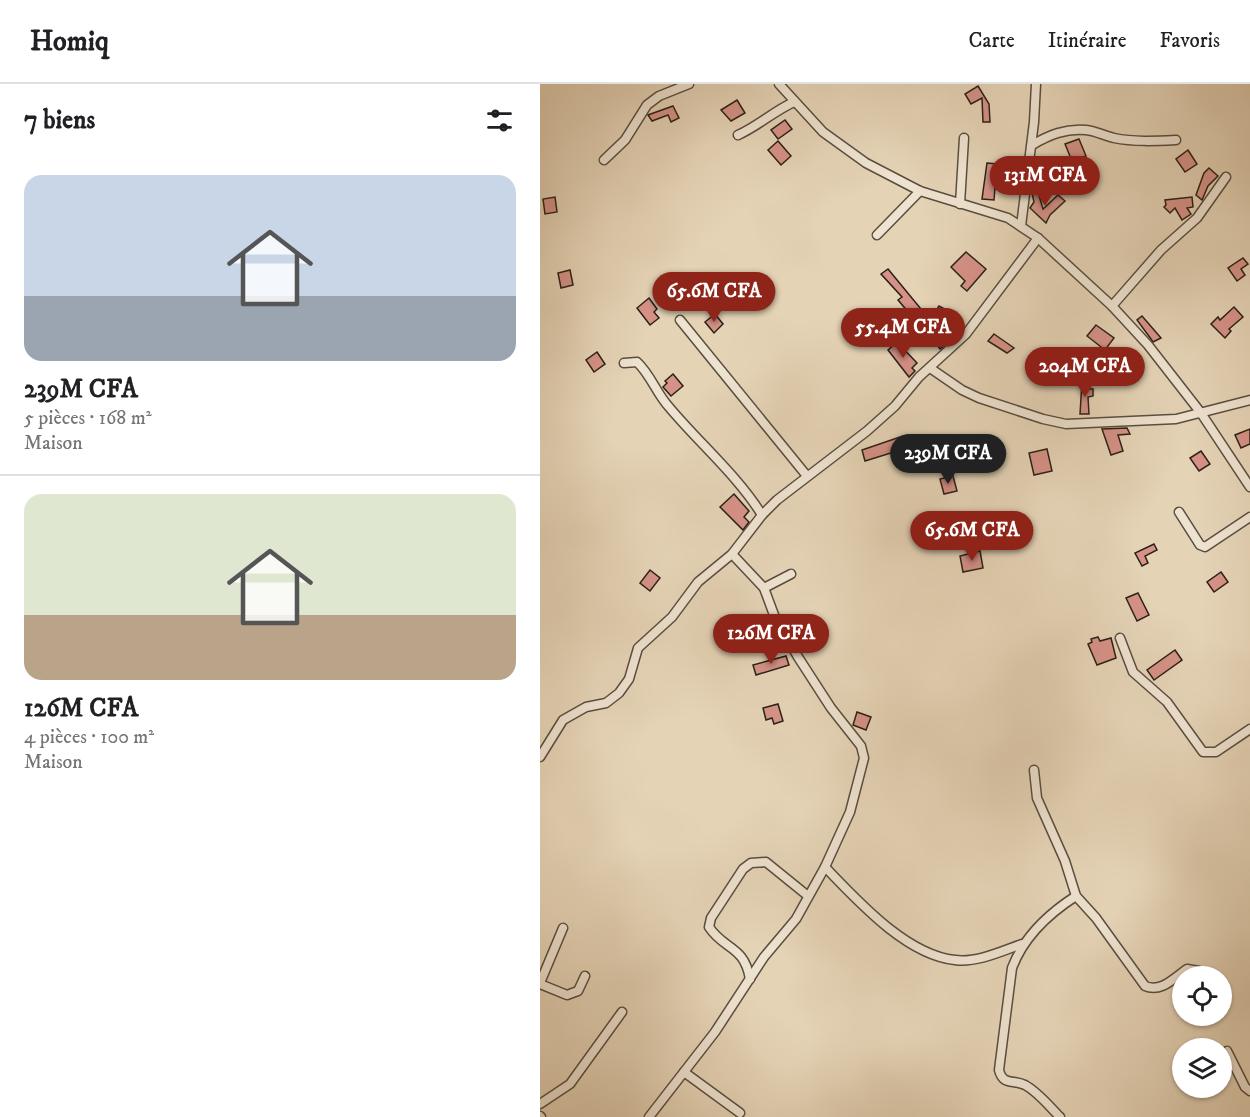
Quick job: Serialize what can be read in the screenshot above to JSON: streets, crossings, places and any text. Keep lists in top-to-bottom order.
{
  "page": {
    "header": "Homiq",
    "nav": ["Carte", "Itinéraire", "Favoris"],
    "heading": "7 biens",
    "list": [
      {
        "name": "239M CFA",
        "note": "5 pièces · 168 m² · Maison"
      },
      {
        "name": "126M CFA",
        "note": "4 pièces · 100 m² · Maison"
      }
    ],
    "price": [
      "131M CFA",
      "65.6M CFA",
      "55.4M CFA",
      "204M CFA",
      "239M CFA",
      "65.6M CFA",
      "126M CFA"
    ]
  }
}
